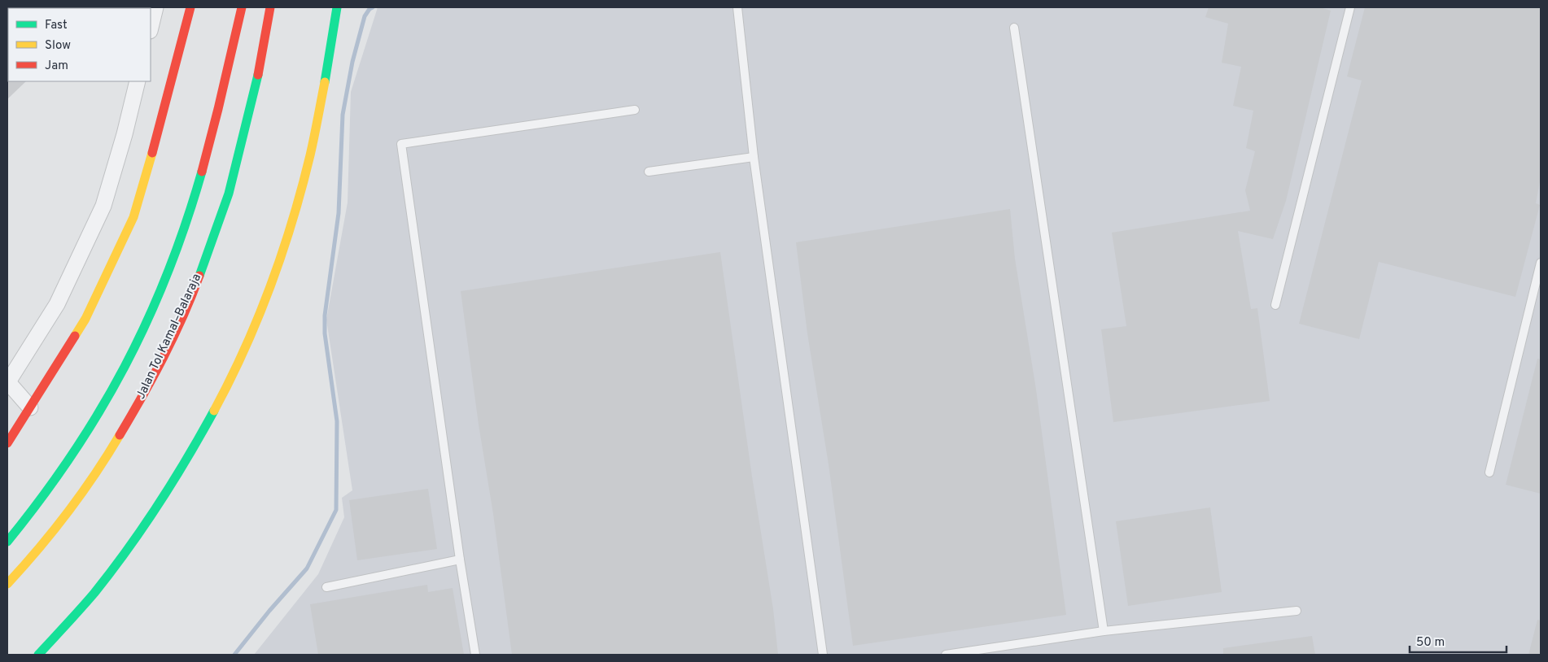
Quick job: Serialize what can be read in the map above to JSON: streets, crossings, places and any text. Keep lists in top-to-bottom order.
{
  "streets": {
    "main road": ["Jalan Tol Kamal–Balaraja"]
  },
  "legend": ["Fast", "Slow", "Jam"],
  "scale_bar": "50 m"
}
